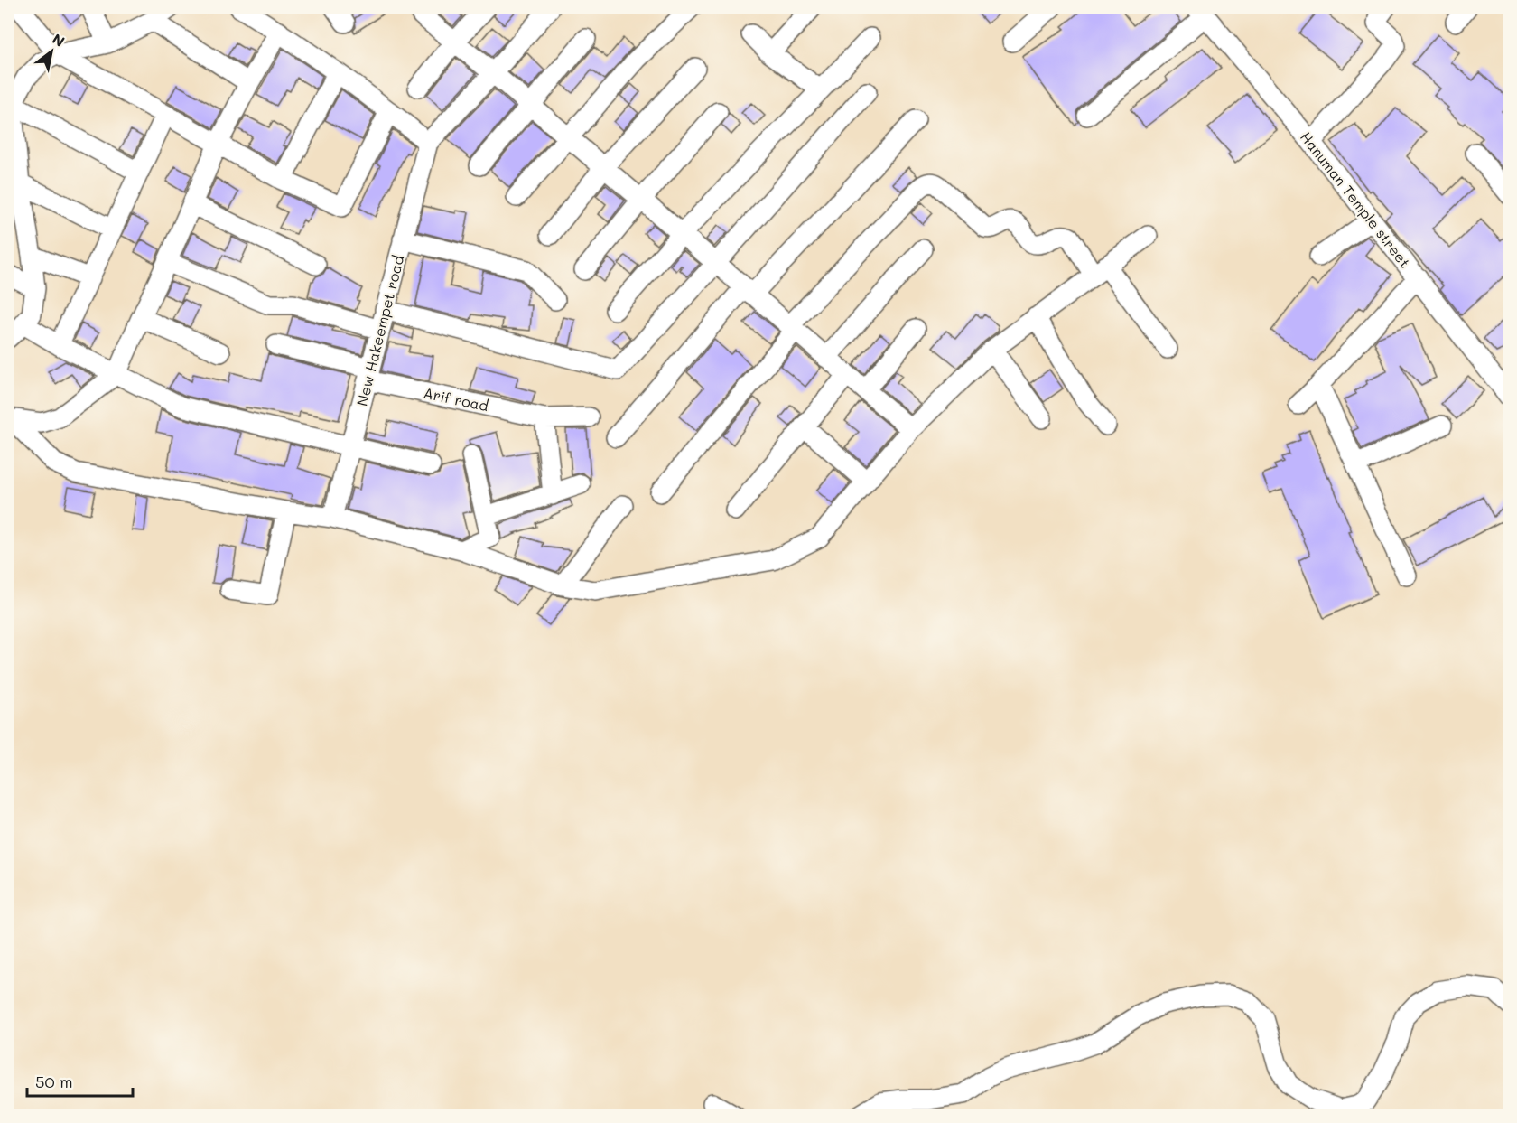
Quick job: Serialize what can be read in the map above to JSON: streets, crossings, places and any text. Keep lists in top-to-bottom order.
{
  "streets": {
    "street": ["Hanuman Temple street", "New Hakeempet road", "Arif road"]
  },
  "crossings": [
    ["New Hakeempet road", "Arif road"]
  ],
  "scale_bar": "50 m",
  "north": "top right"
}
